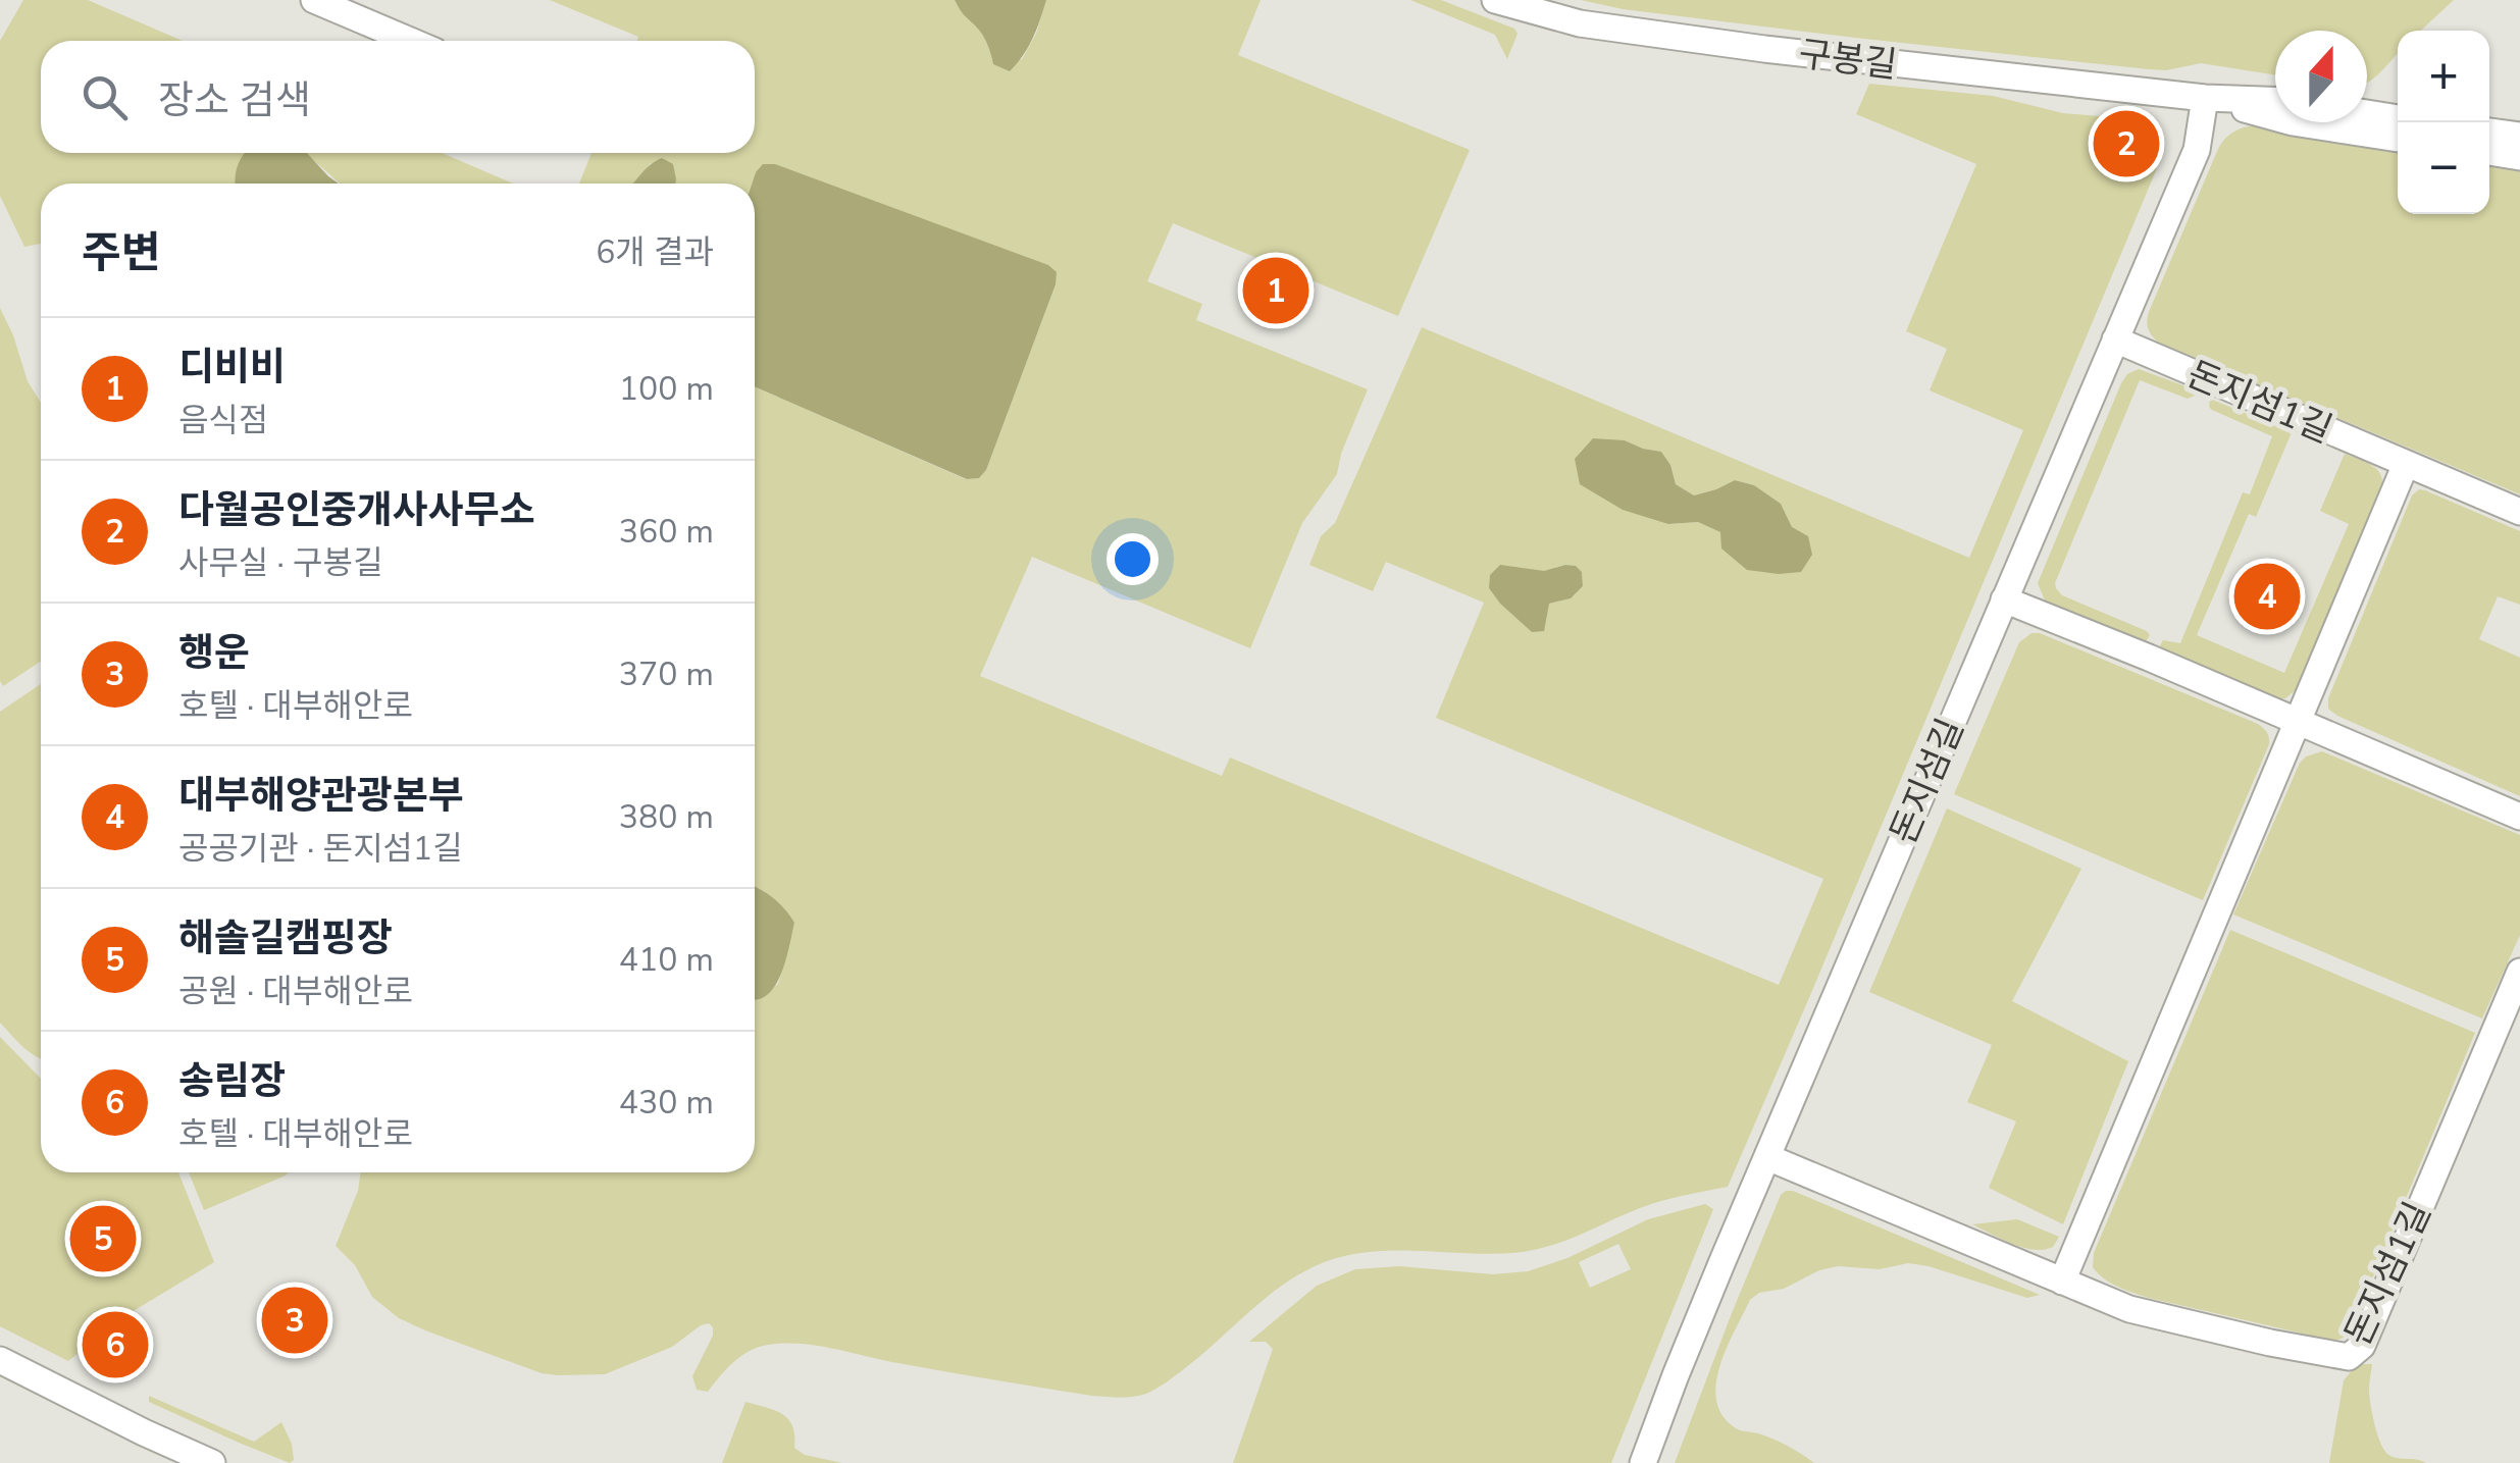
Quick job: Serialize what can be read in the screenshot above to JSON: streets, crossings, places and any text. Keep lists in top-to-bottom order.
{
  "streets": {
    "street": ["구봉길", "돈지섬1길", "돈지섬길"]
  },
  "crossings": [
    ["구봉길", "돈지섬길"],
    ["돈지섬1길", "돈지섬길"]
  ],
  "north": "top",
  "page": {
    "map_buttons": ["+", "−"],
    "search": "장소 검색",
    "pins": [
      "2",
      "1",
      "4",
      "5",
      "3",
      "6"
    ],
    "heading": ["주변", "6개 결과"],
    "list": [
      {
        "mark": "1",
        "name": "디비비",
        "note": "음식점",
        "value": "100 m"
      },
      {
        "mark": "2",
        "name": "다월공인중개사사무소",
        "note": "사무실 · 구봉길",
        "value": "360 m"
      },
      {
        "mark": "3",
        "name": "행운",
        "note": "호텔 · 대부해안로",
        "value": "370 m"
      },
      {
        "mark": "4",
        "name": "대부해양관광본부",
        "note": "공공기관 · 돈지섬1길",
        "value": "380 m"
      },
      {
        "mark": "5",
        "name": "해솔길캠핑장",
        "note": "공원 · 대부해안로",
        "value": "410 m"
      },
      {
        "mark": "6",
        "name": "송림장",
        "note": "호텔 · 대부해안로",
        "value": "430 m"
      }
    ]
  }
}
